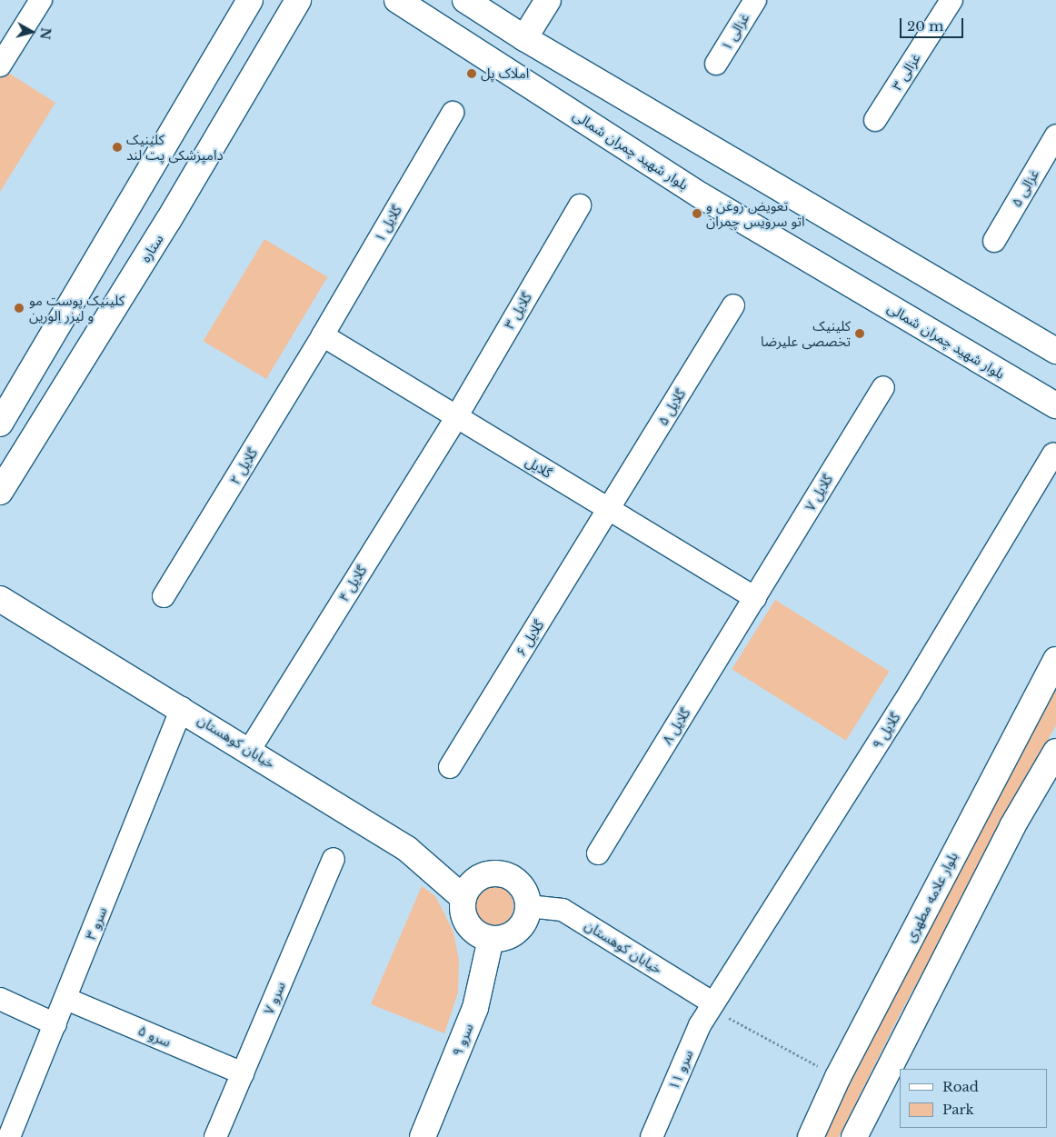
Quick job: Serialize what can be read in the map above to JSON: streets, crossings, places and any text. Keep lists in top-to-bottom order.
{
  "streets": {
    "main road": [
      "بلوار شهید چمران شمالی",
      "ستاره",
      "خیابان کوهستان",
      "بلوار علامه مطهری",
      "سرو ۹"
    ],
    "street": [
      "غزالی ۱",
      "غزالی ۳",
      "غزالی ۵",
      "گلایل ۱",
      "گلایل ۳",
      "گلایل ۵",
      "گلایل ۲",
      "گلایل",
      "گلایل ۷",
      "گلایل ۴",
      "گلایل ۶",
      "گلایل ۸",
      "گلایل ۹",
      "سرو ۳",
      "سرو ۷",
      "سرو ۵",
      "سرو ۱۱"
    ]
  },
  "crossings": [
    ["گلایل ۱", "گلایل ۲"],
    ["گلایل ۱", "گلایل"],
    ["گلایل ۳", "گلایل"],
    ["گلایل ۳", "گلایل ۴"],
    ["گلایل ۵", "گلایل"],
    ["گلایل ۵", "گلایل ۶"],
    ["گلایل ۲", "گلایل"],
    ["گلایل", "گلایل ۷"],
    ["گلایل", "گلایل ۴"],
    ["گلایل", "گلایل ۶"],
    ["گلایل", "گلایل ۸"],
    ["گلایل ۷", "گلایل ۸"],
    ["گلایل ۴", "خیابان کوهستان"],
    ["گلایل ۹", "خیابان کوهستان"],
    ["گلایل ۹", "سرو ۱۱"],
    ["خیابان کوهستان", "سرو ۳"],
    ["خیابان کوهستان", "سرو ۹"],
    ["خیابان کوهستان", "سرو ۱۱"],
    ["سرو ۳", "سرو ۵"],
    ["سرو ۷", "سرو ۵"]
  ],
  "places": [
    "املاک پل",
    "کلینیک دامپزشکی پت لند",
    "تعویض روغن و اتو سرویس چمران",
    "کلینیک پوست مو و لیزر اِلورین",
    "کلینیک تخصصی علیرضا"
  ],
  "legend": ["Road", "Park"],
  "scale_bar": "20 m",
  "north": "right"
}
